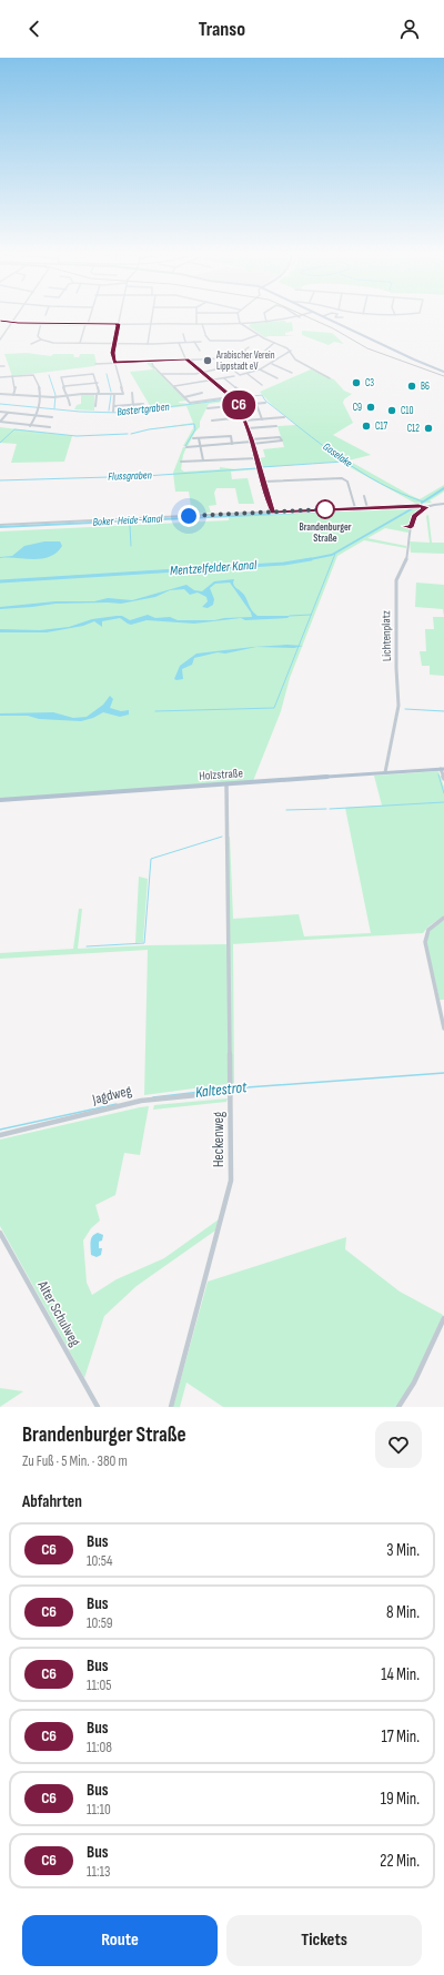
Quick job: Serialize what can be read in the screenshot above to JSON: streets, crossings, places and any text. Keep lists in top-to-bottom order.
{
  "streets": {
    "main road": ["Holzstraße"],
    "street": [
      "Lichtenplatz",
      "Jagdweg",
      "Heckenweg",
      "Alter Schulweg"
    ]
  },
  "crossings": [
    ["Lichtenplatz", "Holzstraße"],
    ["Holzstraße", "Heckenweg"],
    ["Jagdweg", "Heckenweg"]
  ],
  "water": [
    "Bastertgraben",
    "Goselake",
    "Flussgraben",
    "Boker-Heide-Kanal",
    "Mentzelfelder Kanal",
    "Kaltestrot"
  ],
  "places": [
    "Arabischer Verein Lippstadt eV",
    "C3",
    "B6",
    "C9",
    "C10",
    "C17",
    "C12",
    "Brandenburger Straße"
  ],
  "lines": ["bus line C6"],
  "page": {
    "header": "Transo",
    "on_map": "C6",
    "heading": [
      ["Brandenburger Straße", "Zu Fuß · 5 Min. · 380 m"],
      "Abfahrten"
    ],
    "list": [
      {
        "mark": "C6",
        "name": "Bus",
        "note": "10:54",
        "value": "3 Min."
      },
      {
        "mark": "C6",
        "name": "Bus",
        "note": "10:59",
        "value": "8 Min."
      },
      {
        "mark": "C6",
        "name": "Bus",
        "note": "11:05",
        "value": "14 Min."
      },
      {
        "mark": "C6",
        "name": "Bus",
        "note": "11:08",
        "value": "17 Min."
      },
      {
        "mark": "C6",
        "name": "Bus",
        "note": "11:10",
        "value": "19 Min."
      },
      {
        "mark": "C6",
        "name": "Bus",
        "note": "11:13",
        "value": "22 Min."
      }
    ],
    "buttons": ["Route", "Tickets"]
  }
}
